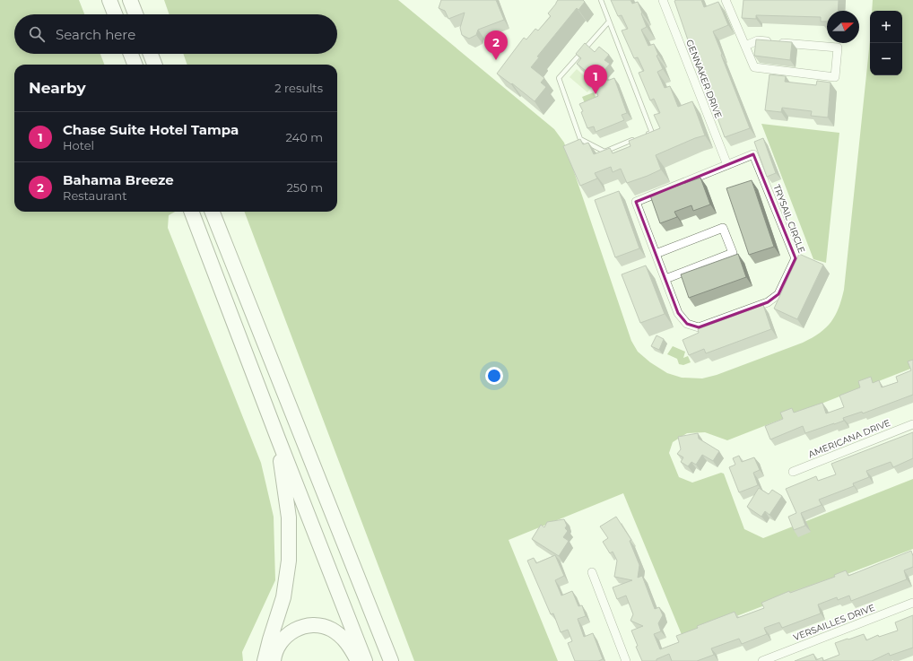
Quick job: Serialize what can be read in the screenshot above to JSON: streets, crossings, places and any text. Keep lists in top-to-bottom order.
{
  "streets": {
    "street": [
      "GENNAKER DRIVE",
      "TRYSAIL CIRCLE",
      "AMERICANA DRIVE",
      "VERSAILLES DRIVE"
    ]
  },
  "crossings": [
    ["GENNAKER DRIVE", "TRYSAIL CIRCLE"]
  ],
  "north": "right",
  "page": {
    "map_buttons": ["+", "−"],
    "search": "Search here",
    "pins": ["2", "1"],
    "heading": ["Nearby", "2 results"],
    "list": [
      {
        "mark": "1",
        "name": "Chase Suite Hotel Tampa",
        "note": "Hotel",
        "value": "240 m"
      },
      {
        "mark": "2",
        "name": "Bahama Breeze",
        "note": "Restaurant",
        "value": "250 m"
      }
    ]
  }
}
